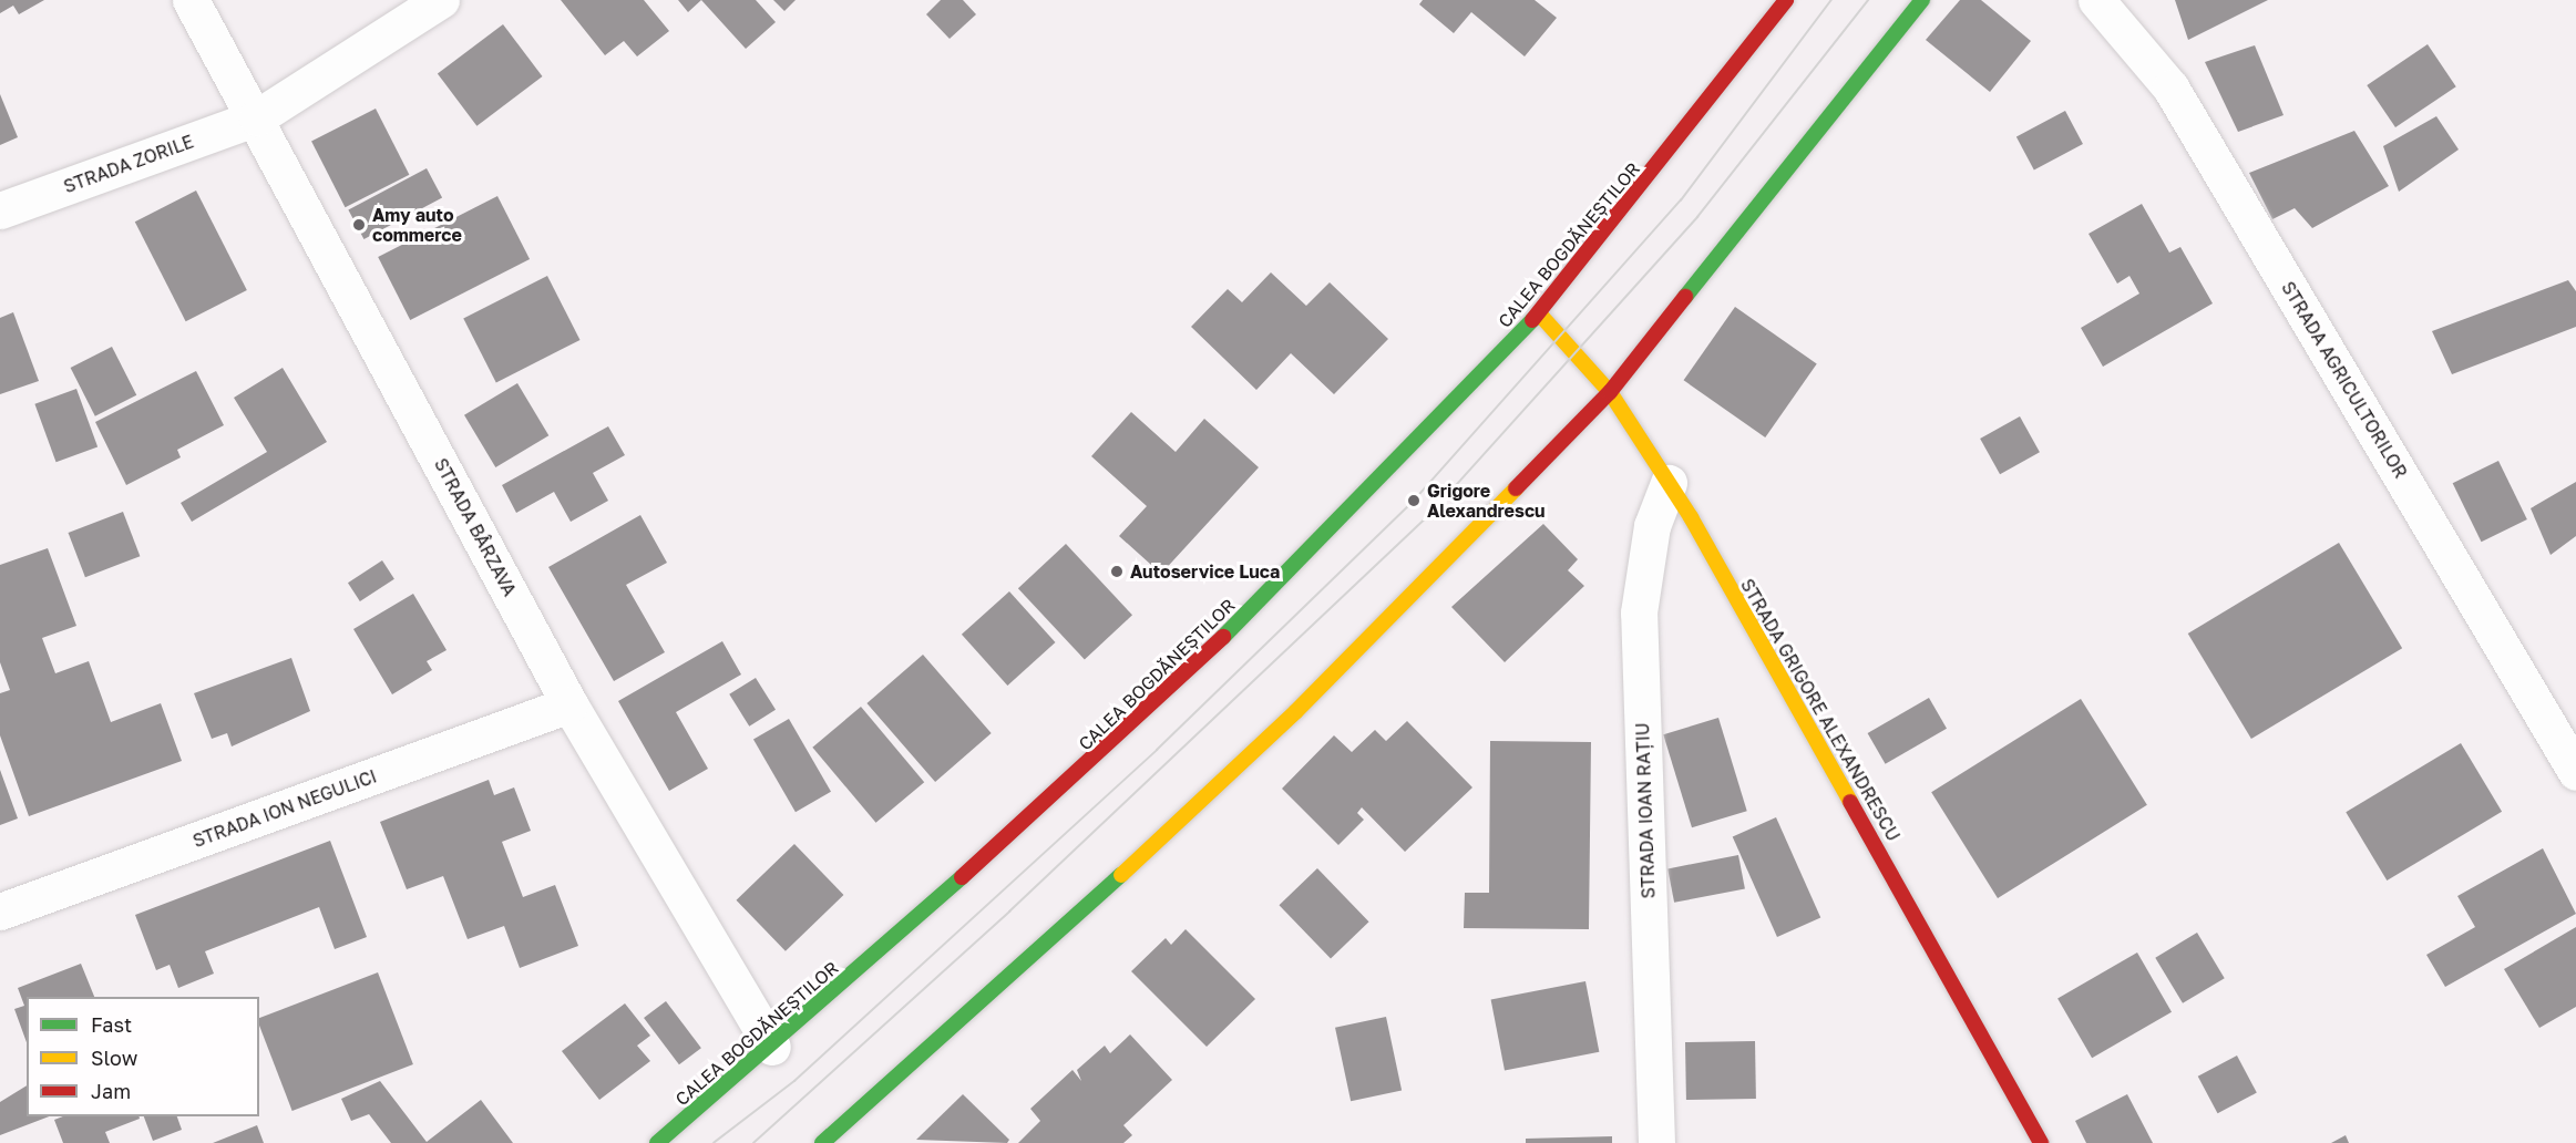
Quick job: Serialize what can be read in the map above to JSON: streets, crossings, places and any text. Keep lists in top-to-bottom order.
{
  "streets": {
    "main road": ["CALEA BOGDĂNEȘTILOR", "STRADA GRIGORE ALEXANDRESCU"],
    "street": [
      "STRADA ZORILE",
      "STRADA AGRICULTORILOR",
      "STRADA BÂRZAVA",
      "STRADA ION NEGULICI",
      "STRADA IOAN RAȚIU"
    ]
  },
  "crossings": [
    ["STRADA ZORILE", "STRADA BÂRZAVA"],
    ["CALEA BOGDĂNEȘTILOR", "STRADA BÂRZAVA"],
    ["CALEA BOGDĂNEȘTILOR", "STRADA GRIGORE ALEXANDRESCU"],
    ["STRADA BÂRZAVA", "STRADA ION NEGULICI"],
    ["STRADA GRIGORE ALEXANDRESCU", "STRADA IOAN RAȚIU"]
  ],
  "places": ["Amy auto commerce", "Grigore Alexandrescu", "Autoservice Luca"],
  "legend": ["Fast", "Slow", "Jam"]
}
